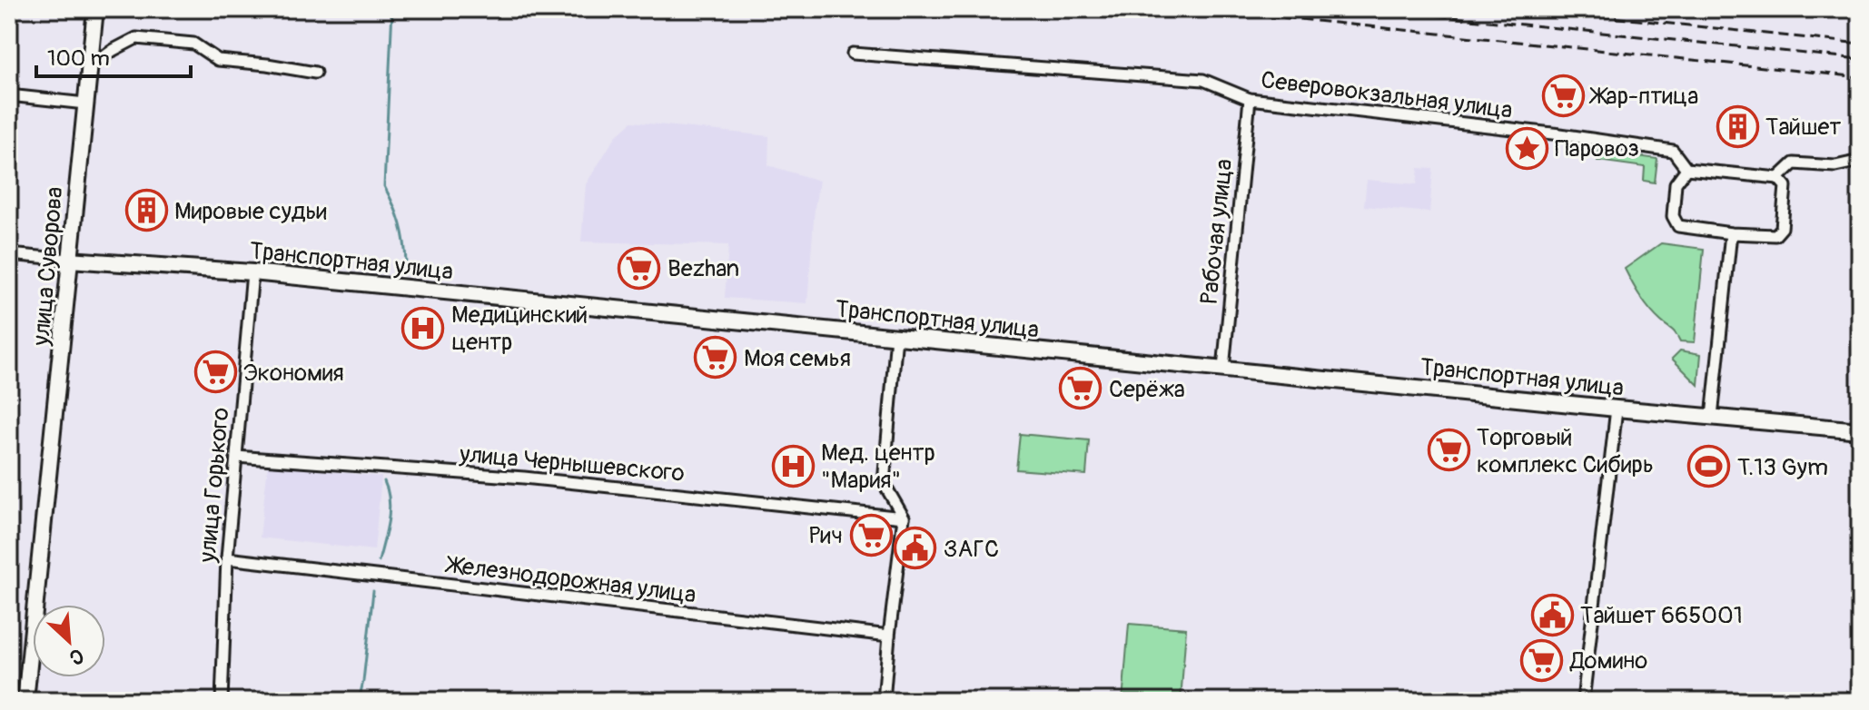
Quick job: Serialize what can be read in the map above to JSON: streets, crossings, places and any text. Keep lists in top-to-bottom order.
{
  "streets": {
    "street": [
      "Северовокзальная улица",
      "Рабочая улица",
      "Транспортная улица",
      "улица Суворова",
      "улица Чернышевского",
      "улица Горького",
      "Железнодорожная улица"
    ]
  },
  "crossings": [
    ["Северовокзальная улица", "Рабочая улица"],
    ["Рабочая улица", "Транспортная улица"],
    ["Транспортная улица", "улица Суворова"],
    ["Транспортная улица", "улица Горького"],
    ["улица Чернышевского", "улица Горького"],
    ["улица Горького", "Железнодорожная улица"]
  ],
  "places": {
    "supermarket": [
      "Жар-птица",
      "Bezhan",
      "Моя семья",
      "Экономия",
      "Серёжа",
      "Торговый комплекс Сибирь",
      "Рич",
      "Домино"
    ],
    "building": ["Тайшет", "Мировые судьи"],
    "place": ["Паровоз"],
    "hospital": ["Медицинский центр", "Мед. центр \"Мария\""],
    "sports": ["T.13 Gym"],
    "public building": ["ЗАГС", "Тайшет 665001"]
  },
  "scale_bar": "100 m",
  "north": "bottom right"
}
